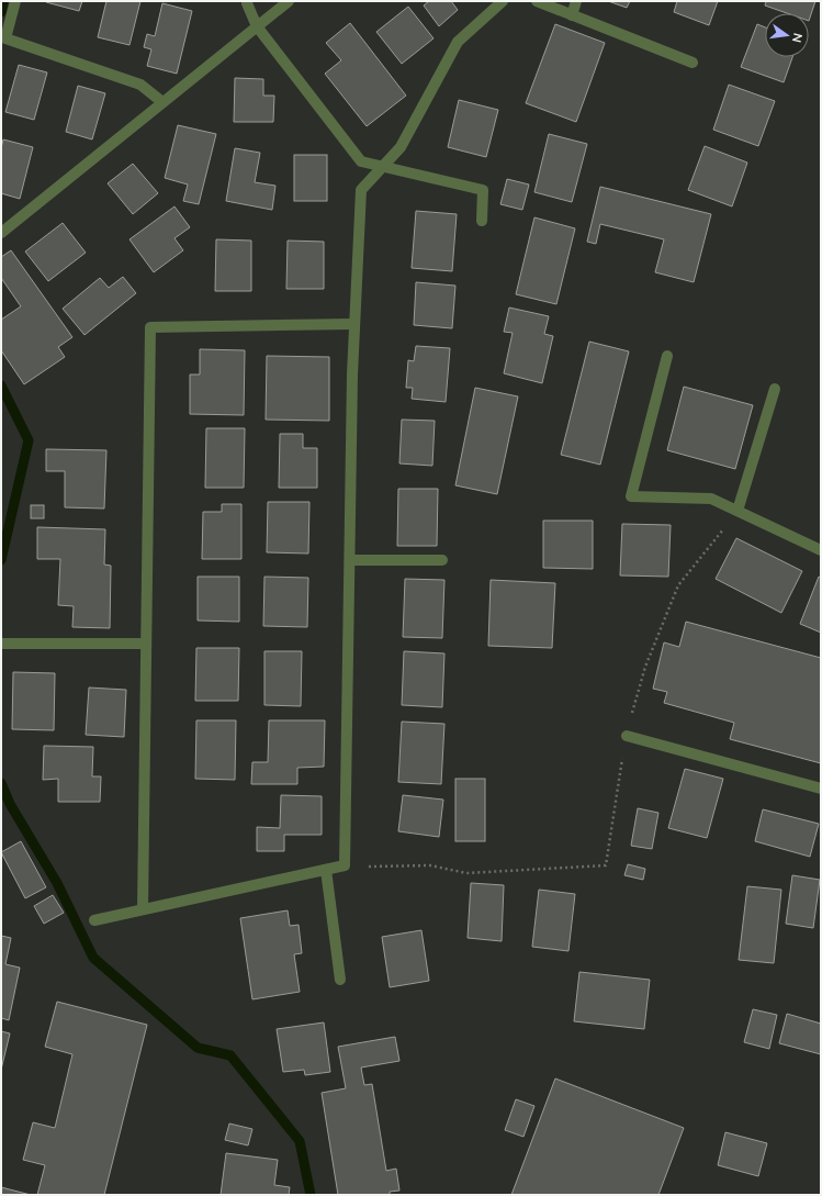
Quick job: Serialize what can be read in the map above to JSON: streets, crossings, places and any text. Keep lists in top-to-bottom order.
{
  "north": "right"
}
